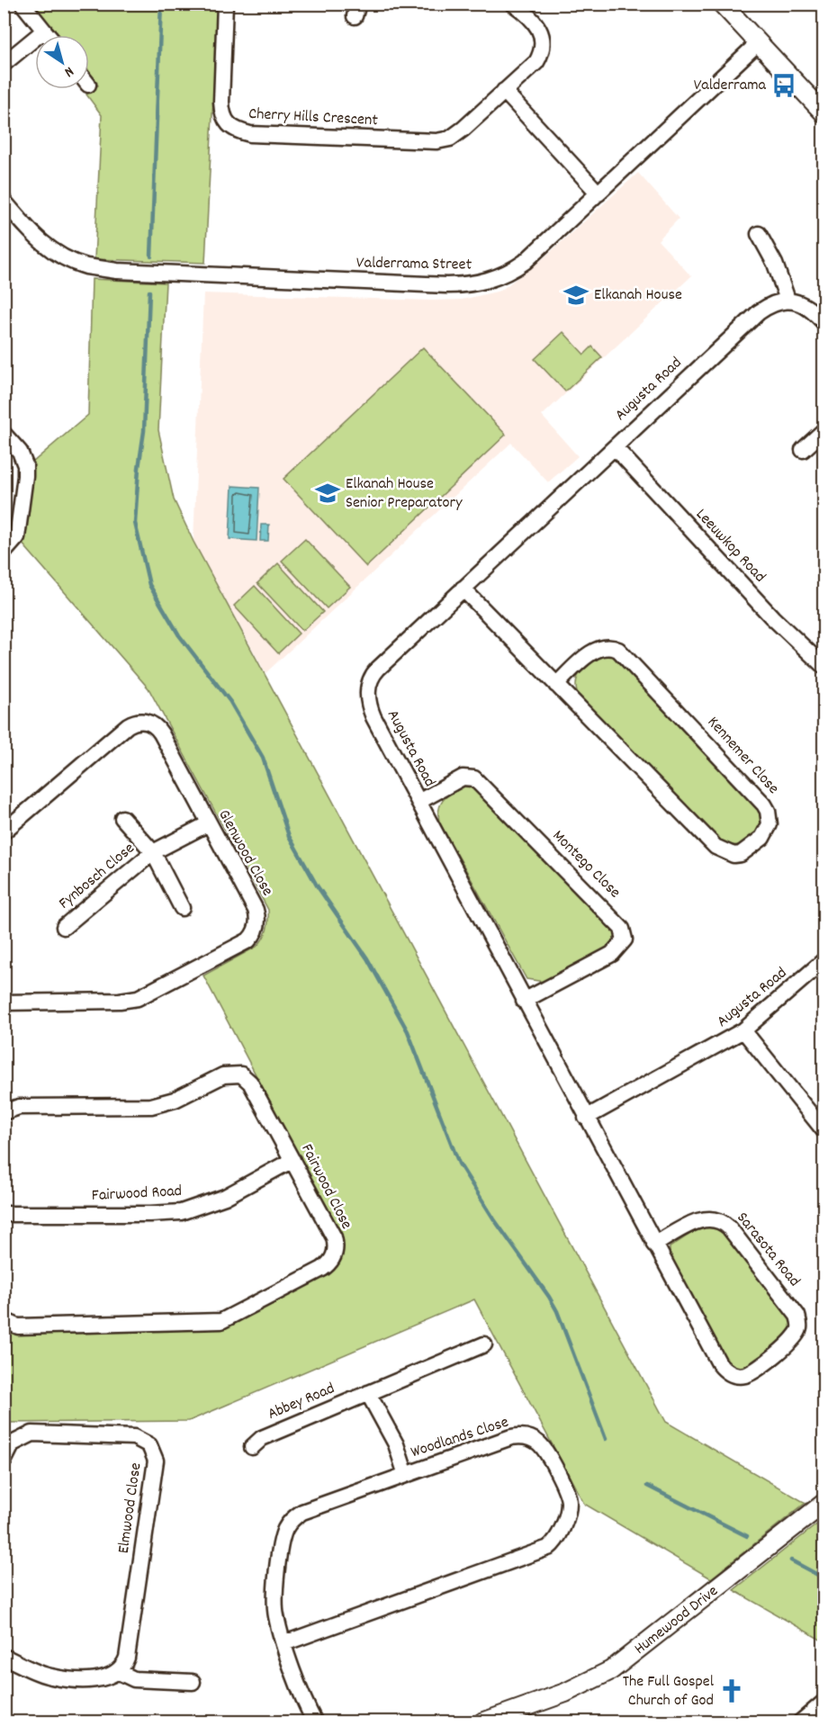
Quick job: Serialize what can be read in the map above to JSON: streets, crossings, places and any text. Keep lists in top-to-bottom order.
{
  "streets": {
    "street": [
      "Cherry Hills Crescent",
      "Valderrama Street",
      "Augusta Road",
      "Leeuwkop Road",
      "Kennemer Close",
      "Glenwood Close",
      "Montego Close",
      "Fynbosch Close",
      "Fairwood Close",
      "Fairwood Road",
      "Sarasota Road",
      "Abbey Road",
      "Woodlands Close",
      "Elmwood Close",
      "Humewood Drive"
    ]
  },
  "crossings": [
    ["Augusta Road", "Leeuwkop Road"],
    ["Augusta Road", "Kennemer Close"],
    ["Augusta Road", "Montego Close"],
    ["Augusta Road", "Sarasota Road"],
    ["Glenwood Close", "Fynbosch Close"],
    ["Fairwood Close", "Fairwood Road"]
  ],
  "places": {
    "bus stop": ["Valderrama"],
    "school or university": ["Elkanah House", "Elkanah House Senior Preparatory"],
    "church": ["The Full Gospel Church of God"]
  },
  "north": "bottom right"
}
